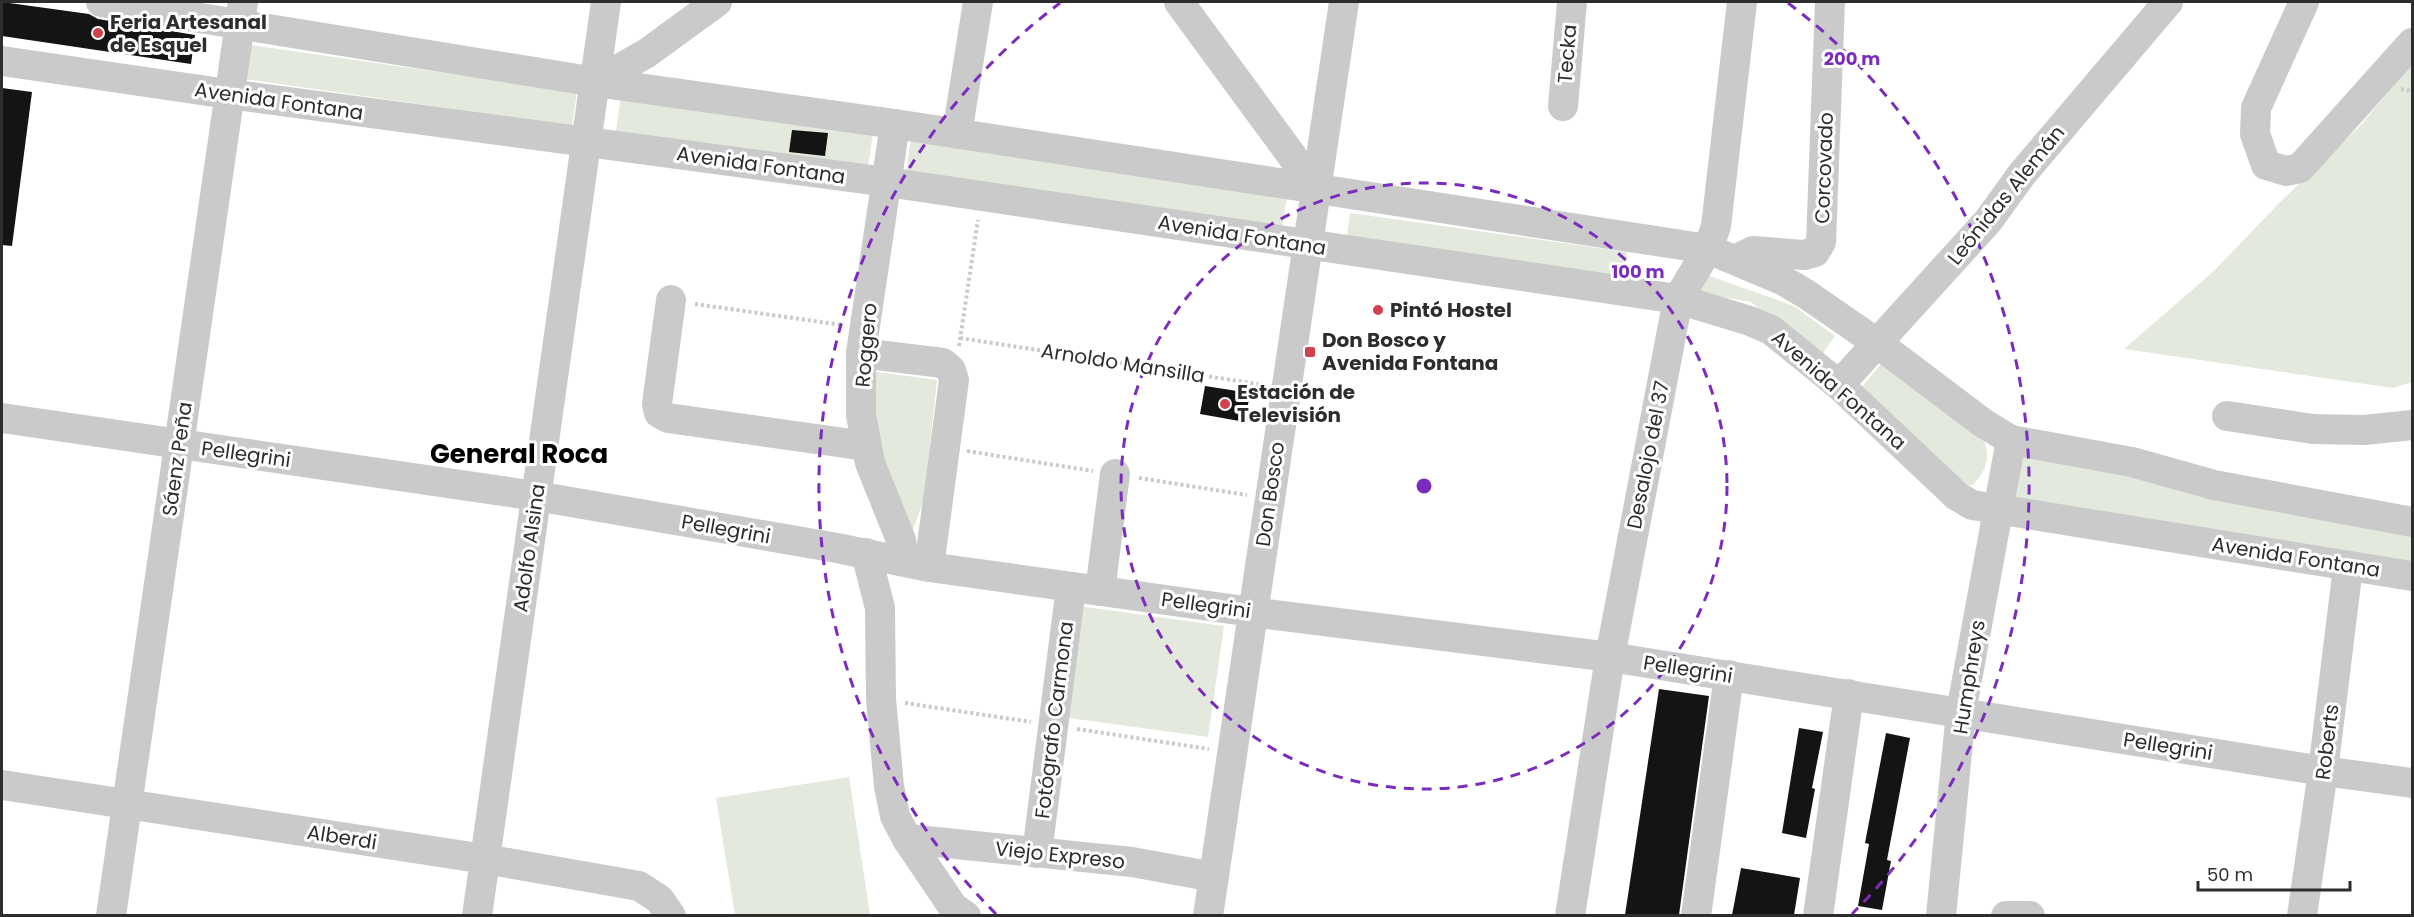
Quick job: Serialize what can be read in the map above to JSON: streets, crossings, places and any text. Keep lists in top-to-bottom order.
{
  "streets": {
    "street": [
      "Tecka",
      "Avenida Fontana",
      "Corcovado",
      "Leónidas Alemán",
      "Roggero",
      "Pellegrini",
      "Desalojo del 37",
      "Sáenz Peña",
      "Don Bosco",
      "Adolfo Alsina",
      "Humphreys",
      "Fotógrafo Carmona",
      "Roberts",
      "Alberdi",
      "Viejo Expreso"
    ],
    "path": ["Arnoldo Mansilla"]
  },
  "crossings": [
    ["Avenida Fontana", "Leónidas Alemán"],
    ["Avenida Fontana", "Roggero"],
    ["Avenida Fontana", "Desalojo del 37"],
    ["Avenida Fontana", "Sáenz Peña"],
    ["Avenida Fontana", "Don Bosco"],
    ["Avenida Fontana", "Adolfo Alsina"],
    ["Avenida Fontana", "Humphreys"],
    ["Avenida Fontana", "Roberts"],
    ["Roggero", "Pellegrini"],
    ["Arnoldo Mansilla", "Don Bosco"],
    ["Pellegrini", "Desalojo del 37"],
    ["Pellegrini", "Sáenz Peña"],
    ["Pellegrini", "Don Bosco"],
    ["Pellegrini", "Adolfo Alsina"],
    ["Pellegrini", "Humphreys"],
    ["Pellegrini", "Fotógrafo Carmona"],
    ["Pellegrini", "Roberts"],
    ["Sáenz Peña", "Alberdi"],
    ["Don Bosco", "Viejo Expreso"],
    ["Adolfo Alsina", "Alberdi"],
    ["Fotógrafo Carmona", "Viejo Expreso"]
  ],
  "districts": ["General Roca"],
  "places": {
    "other": ["Feria Artesanal de Esquel", "Pintó Hostel", "Estación de Televisión"],
    "transit": ["Don Bosco y Avenida Fontana"]
  },
  "scale_bar": "50 m",
  "rings": ["200 m", "100 m"]
}
